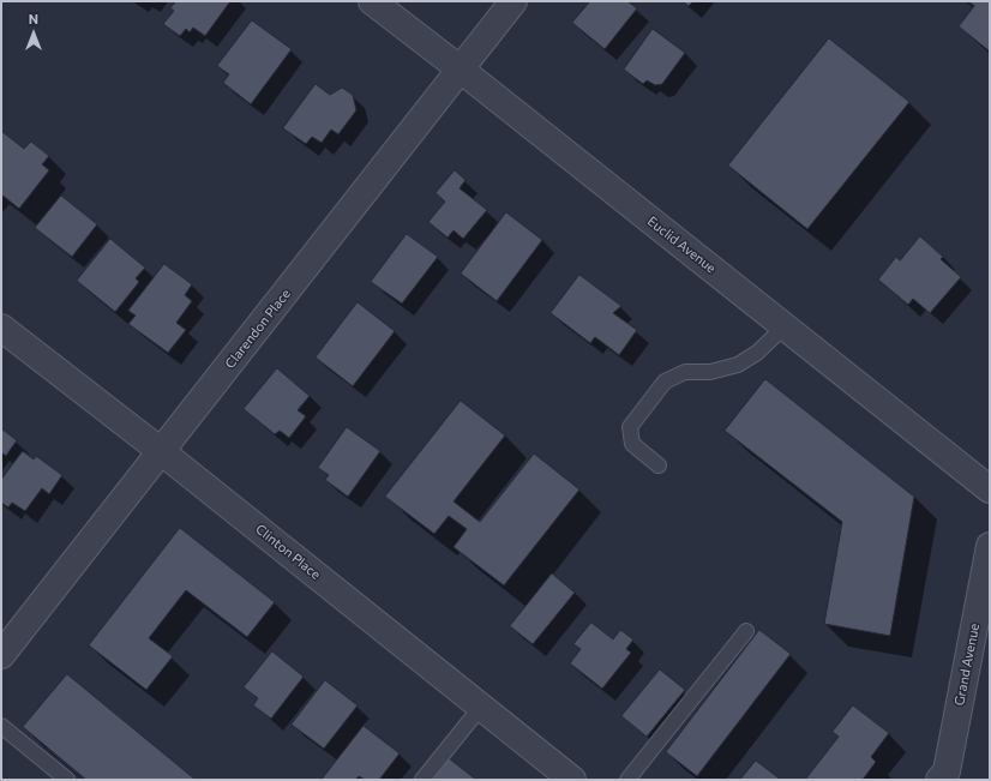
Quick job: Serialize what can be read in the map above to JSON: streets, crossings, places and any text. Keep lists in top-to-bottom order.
{
  "streets": {
    "street": [
      "Euclid Avenue",
      "Clarendon Place",
      "Clinton Place",
      "Grand Avenue"
    ]
  },
  "crossings": [
    ["Euclid Avenue", "Clarendon Place"],
    ["Clarendon Place", "Clinton Place"]
  ],
  "north": "top"
}
